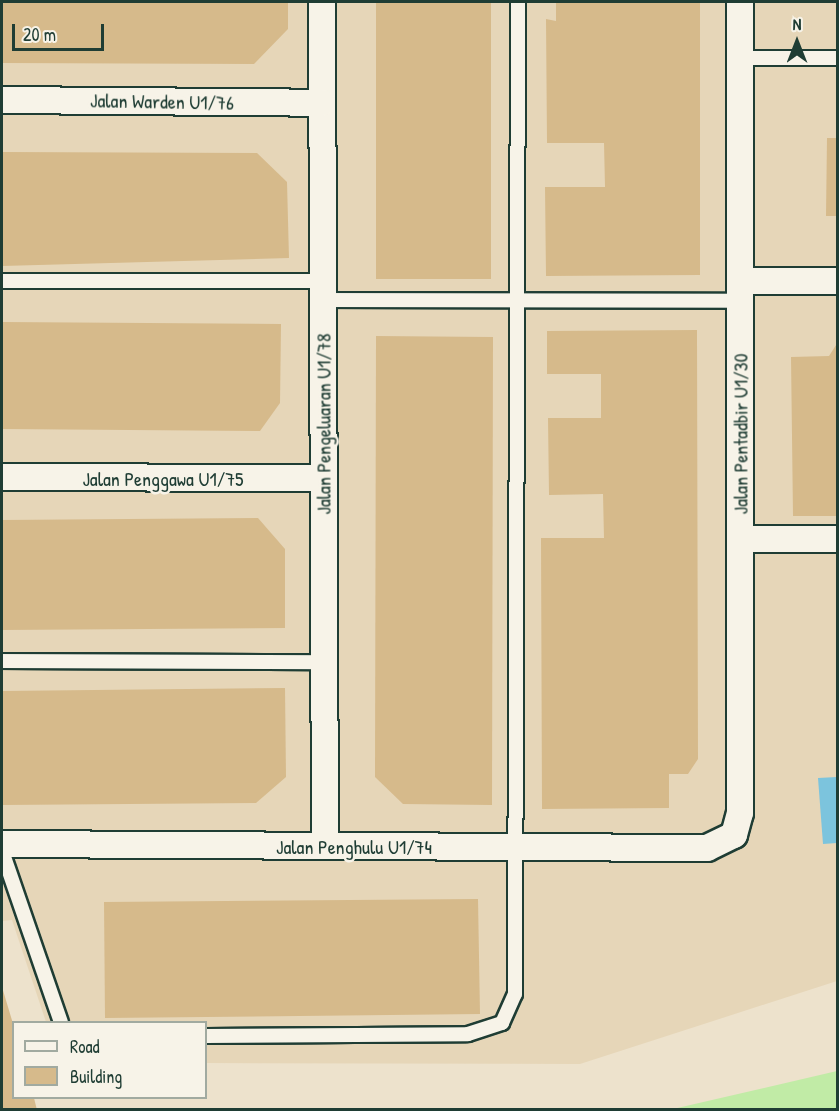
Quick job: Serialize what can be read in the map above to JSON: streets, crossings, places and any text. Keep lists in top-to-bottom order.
{
  "streets": {
    "street": [
      "Jalan Warden U1/76",
      "Jalan Pengeluaran U1/78",
      "Jalan Pentadbir U1/30",
      "Jalan Penggawa U1/75",
      "Jalan Penghulu U1/74"
    ]
  },
  "crossings": [
    ["Jalan Warden U1/76", "Jalan Pengeluaran U1/78"],
    ["Jalan Pengeluaran U1/78", "Jalan Penggawa U1/75"],
    ["Jalan Pengeluaran U1/78", "Jalan Penghulu U1/74"],
    ["Jalan Pentadbir U1/30", "Jalan Penghulu U1/74"]
  ],
  "legend": ["Road", "Building"],
  "scale_bar": "20 m",
  "north": "top"
}
